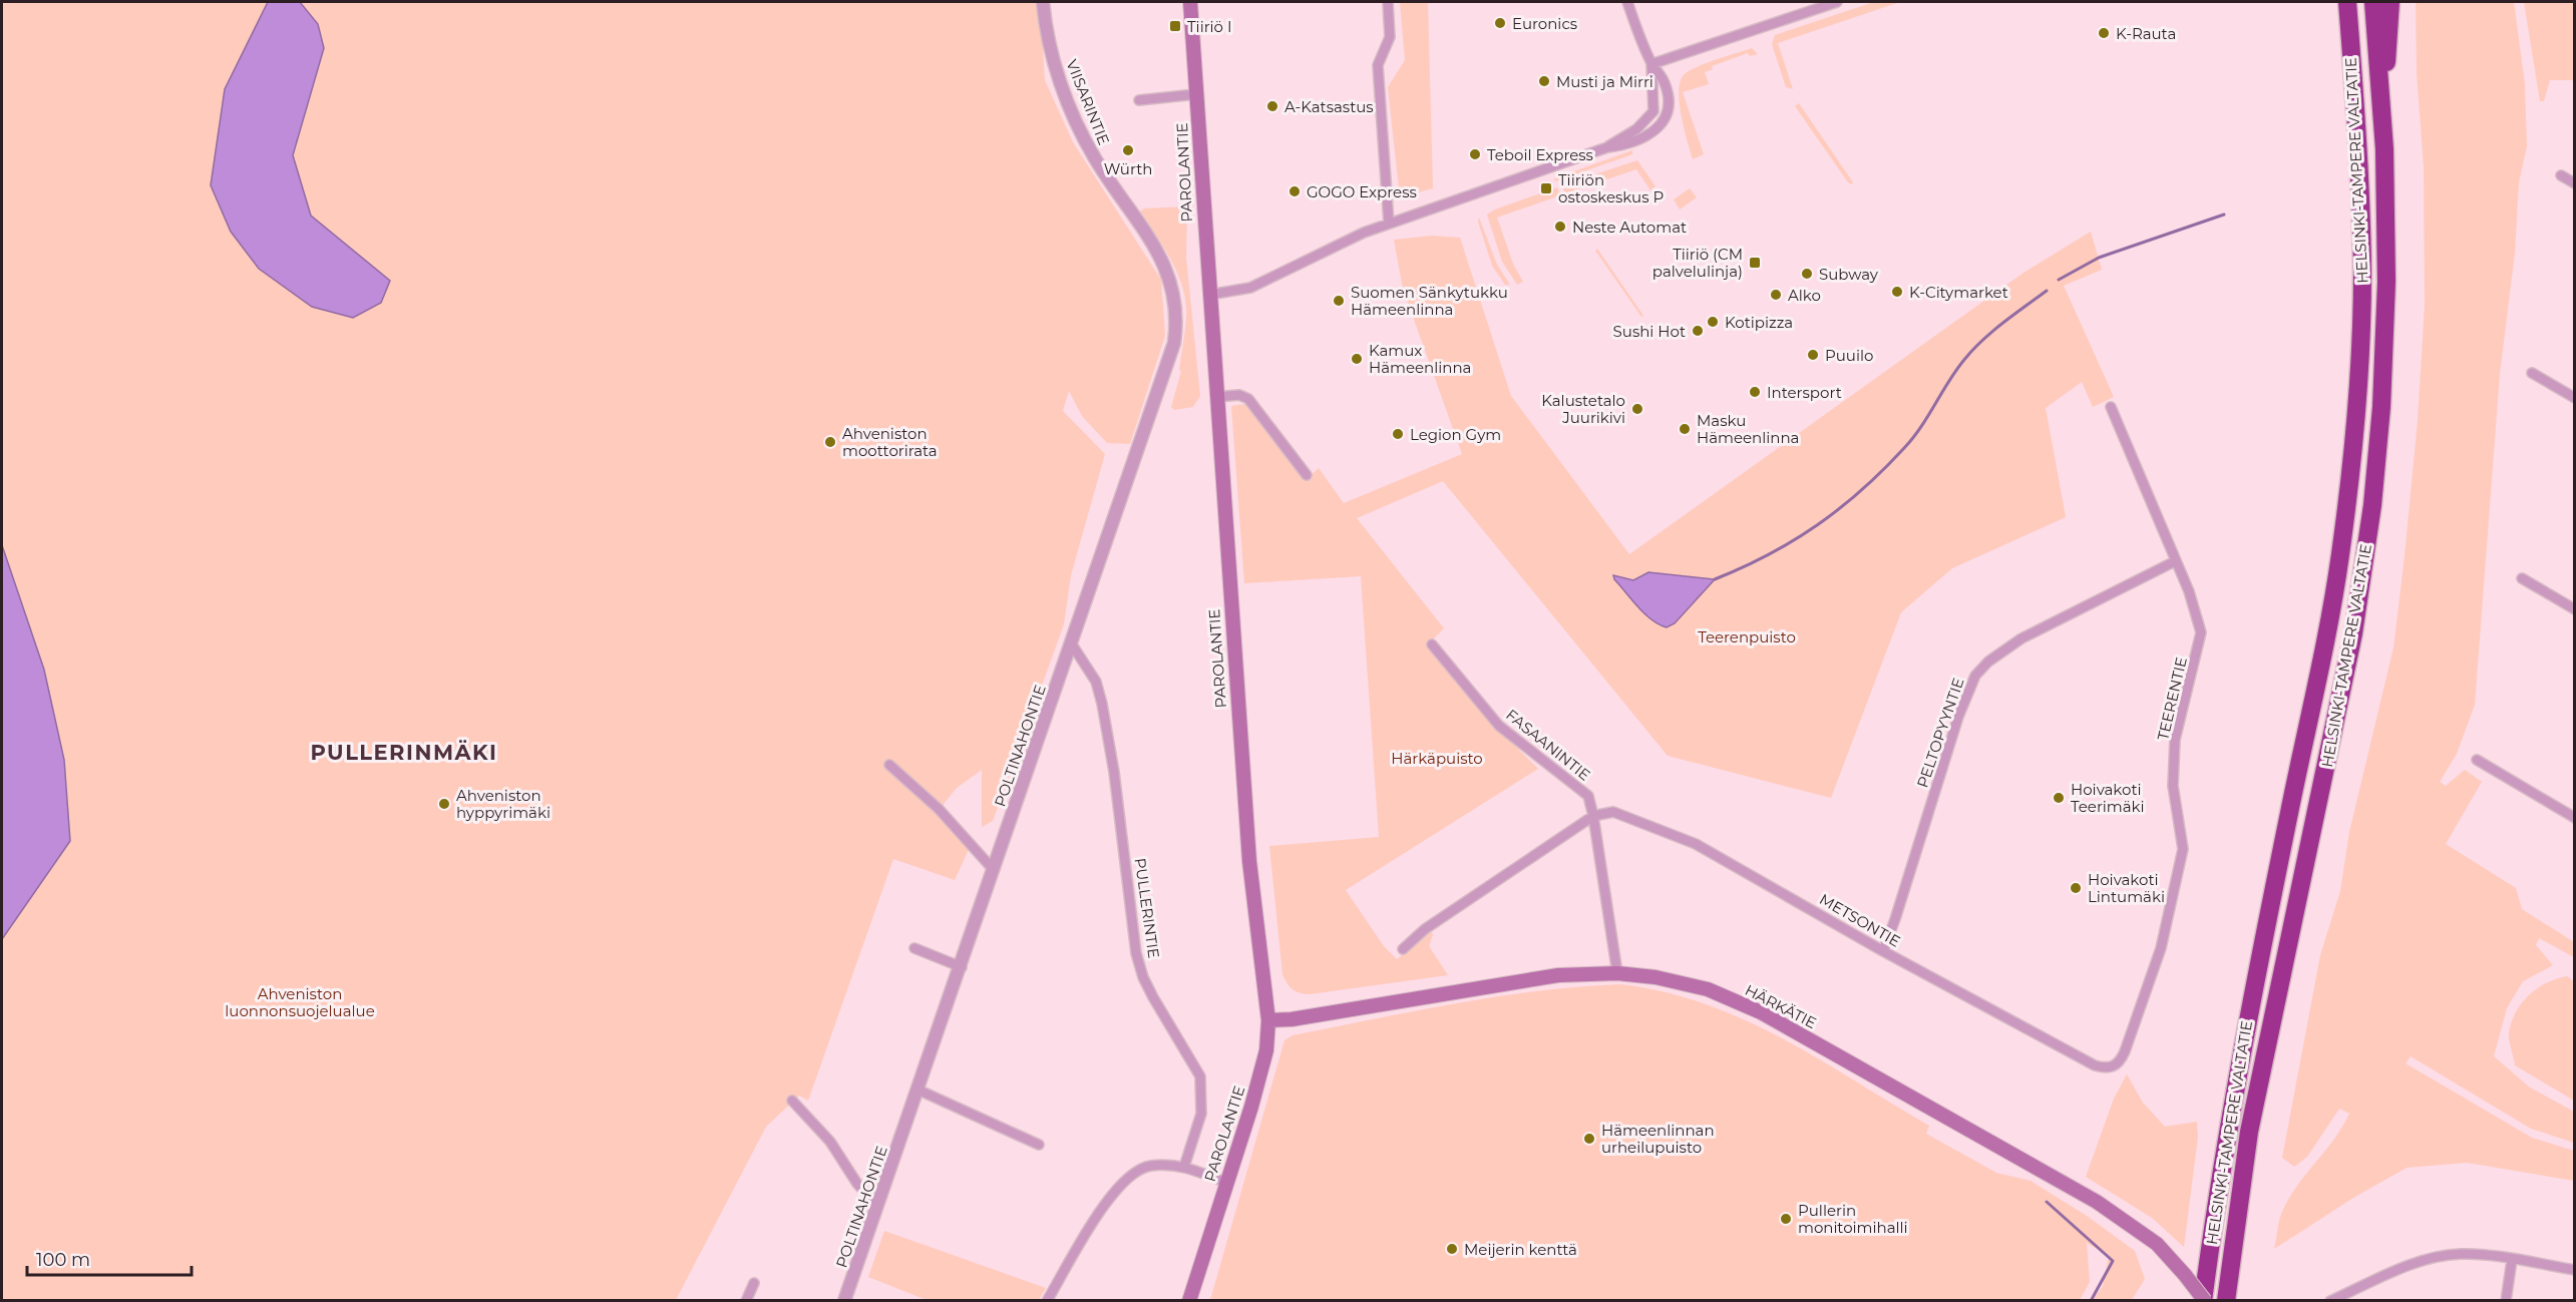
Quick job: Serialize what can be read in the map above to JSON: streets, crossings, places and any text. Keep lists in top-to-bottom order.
{
  "streets": {
    "highway": ["HELSINKI-TAMPERE VALTATIE"],
    "main road": ["PAROLANTIE", "HÄRKÄTIE"],
    "street": [
      "VIISARINTIE",
      "TEERENTIE",
      "PELTOPYYNTIE",
      "FASAANINTIE",
      "POLTINAHONTIE",
      "PULLERINTIE",
      "METSONTIE"
    ]
  },
  "crossings": [
    ["VIISARINTIE", "POLTINAHONTIE"],
    ["HELSINKI-TAMPERE VALTATIE", "HÄRKÄTIE"],
    ["PAROLANTIE", "HÄRKÄTIE"],
    ["TEERENTIE", "PELTOPYYNTIE"],
    ["TEERENTIE", "METSONTIE"],
    ["PELTOPYYNTIE", "METSONTIE"],
    ["FASAANINTIE", "METSONTIE"],
    ["POLTINAHONTIE", "PULLERINTIE"]
  ],
  "districts": ["PULLERINMÄKI"],
  "parks": ["Teerenpuisto", "Härkäpuisto", "Ahveniston luonnonsuojelualue"],
  "places": {
    "other": [
      "Euronics",
      "K-Rauta",
      "Musti ja Mirri",
      "A-Katsastus",
      "Würth",
      "Teboil Express",
      "GOGO Express",
      "Neste Automat",
      "Subway",
      "K-Citymarket",
      "Alko",
      "Suomen Sänkytukku Hämeenlinna",
      "Kotipizza",
      "Sushi Hot",
      "Puuilo",
      "Kamux Hämeenlinna",
      "Intersport",
      "Kalustetalo Juurikivi",
      "Masku Hämeenlinna",
      "Legion Gym",
      "Ahveniston moottorirata",
      "Hoivakoti Teerimäki",
      "Ahveniston hyppyrimäki",
      "Hoivakoti Lintumäki",
      "Hämeenlinnan urheilupuisto",
      "Pullerin monitoimihalli",
      "Meijerin kenttä"
    ],
    "transit": ["Tiiriö I", "Tiiriön ostoskeskus P", "Tiiriö (CM palvelulinja)"]
  },
  "scale_bar": "100 m"
}
